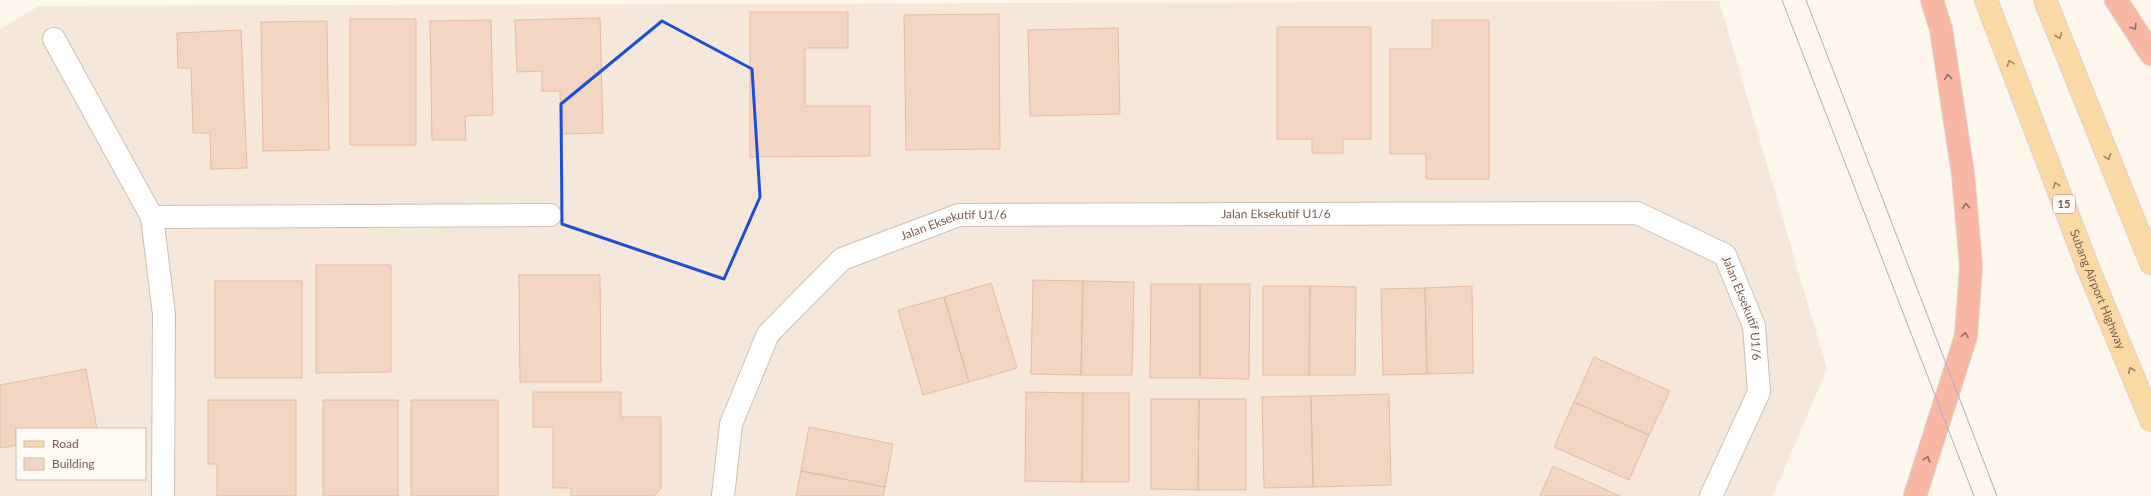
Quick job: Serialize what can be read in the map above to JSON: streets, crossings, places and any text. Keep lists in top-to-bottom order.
{
  "streets": {
    "main road": ["15", "Subang Airport Highway"],
    "street": ["Jalan Eksekutif U1/6"]
  },
  "legend": ["Road", "Building"]
}
